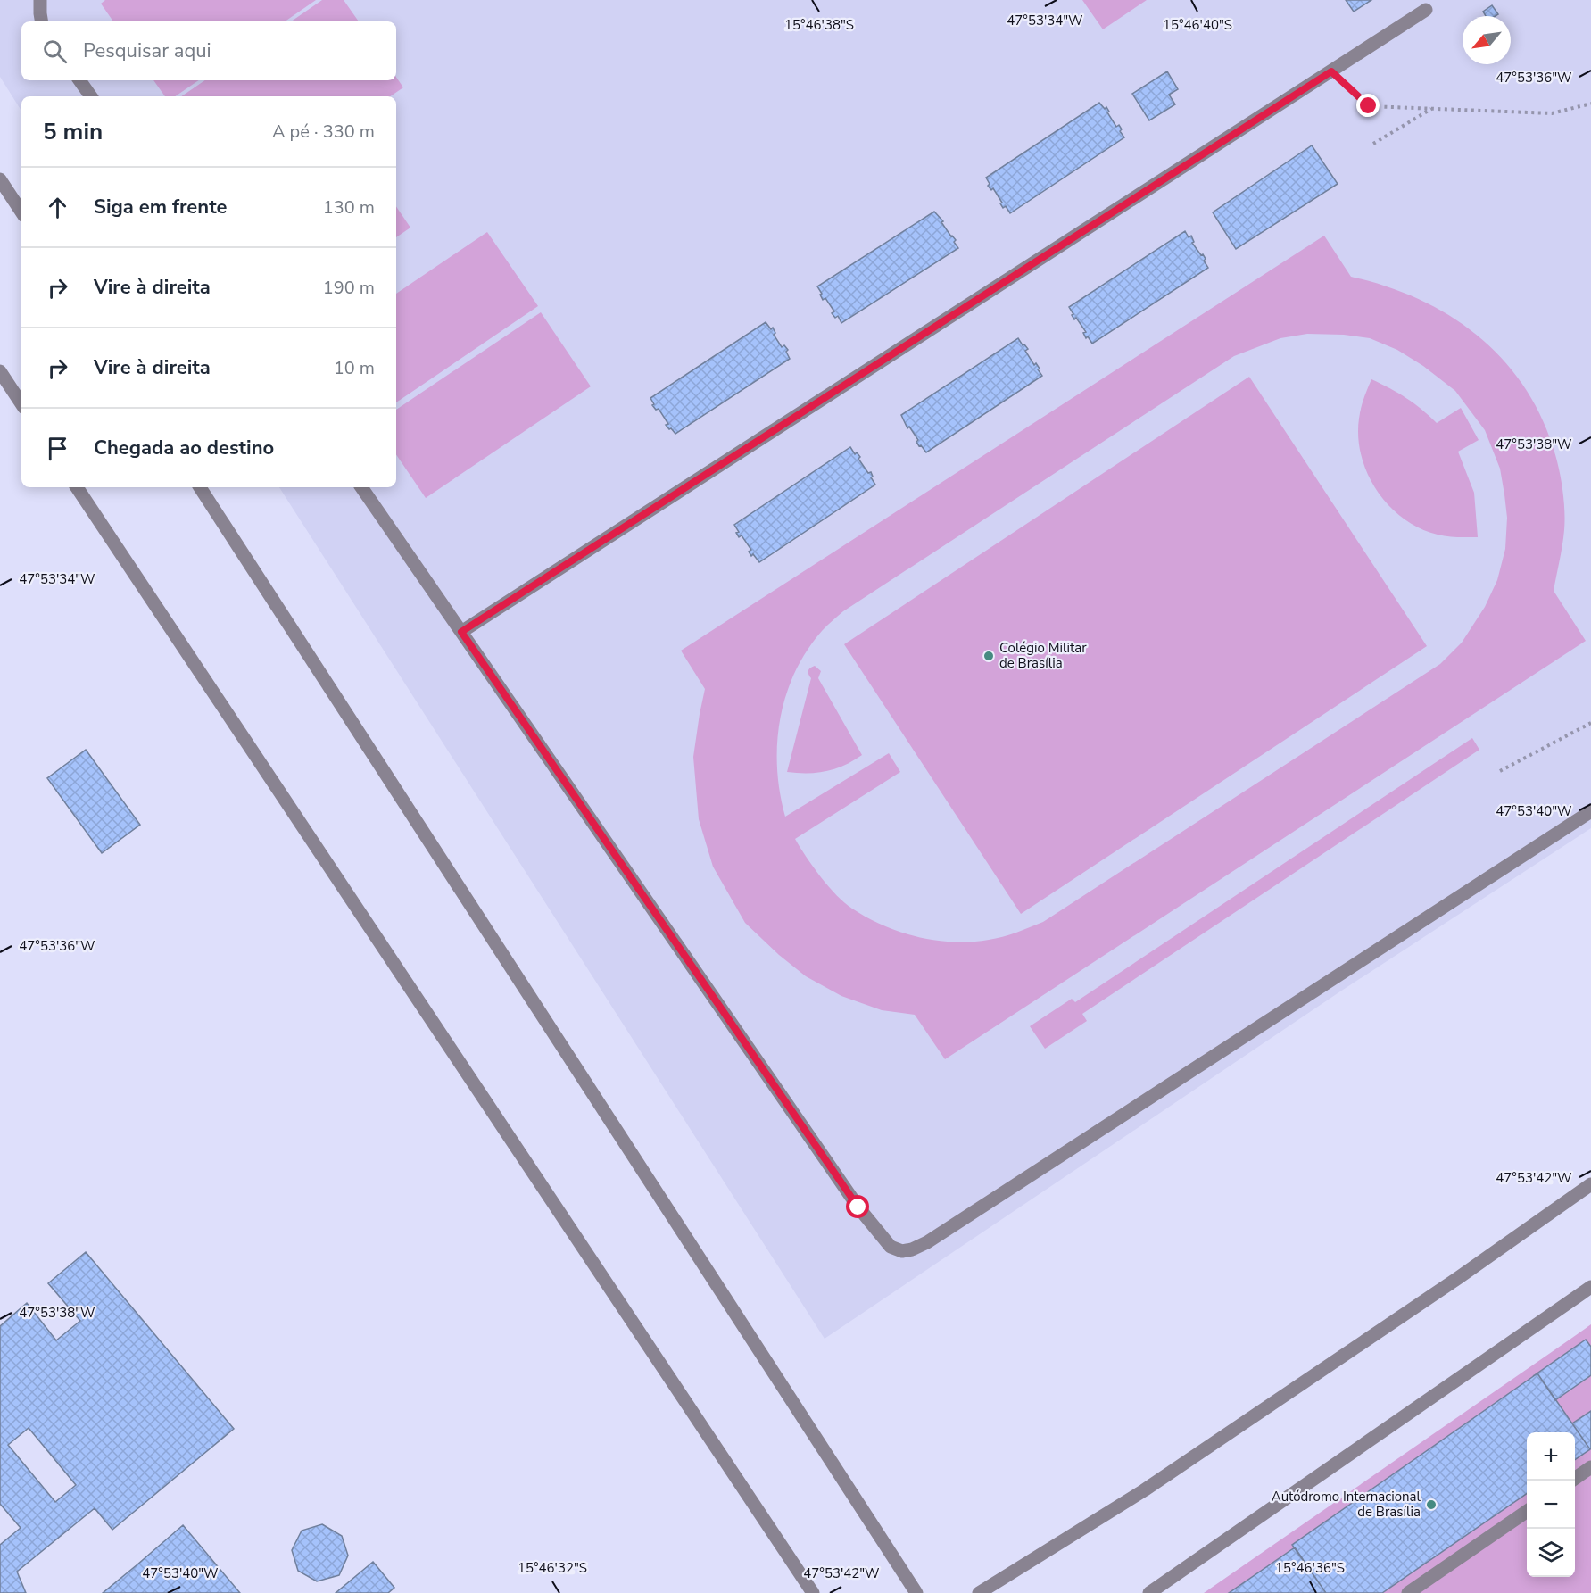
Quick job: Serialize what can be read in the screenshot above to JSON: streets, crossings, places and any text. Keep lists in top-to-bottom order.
{
  "places": ["Colégio Militar de Brasília", "Autódromo Internacional de Brasília"],
  "north": "bottom left",
  "page": {
    "search": "Pesquisar aqui",
    "heading": ["5 min", "A pé · 330 m"],
    "list": [
      ["Siga em frente", "130 m"],
      ["Vire à direita", "190 m"],
      ["Vire à direita", "10 m"],
      "Chegada ao destino"
    ],
    "map_buttons": ["+", "−"]
  },
  "coordinates": [
    "47°53'34\"W",
    "15°46'38\"S",
    "15°46'40\"S",
    "47°53'36\"W",
    "47°53'38\"W",
    "47°53'40\"W",
    "47°53'42\"W",
    "15°46'32\"S",
    "15°46'36\"S"
  ]
}
